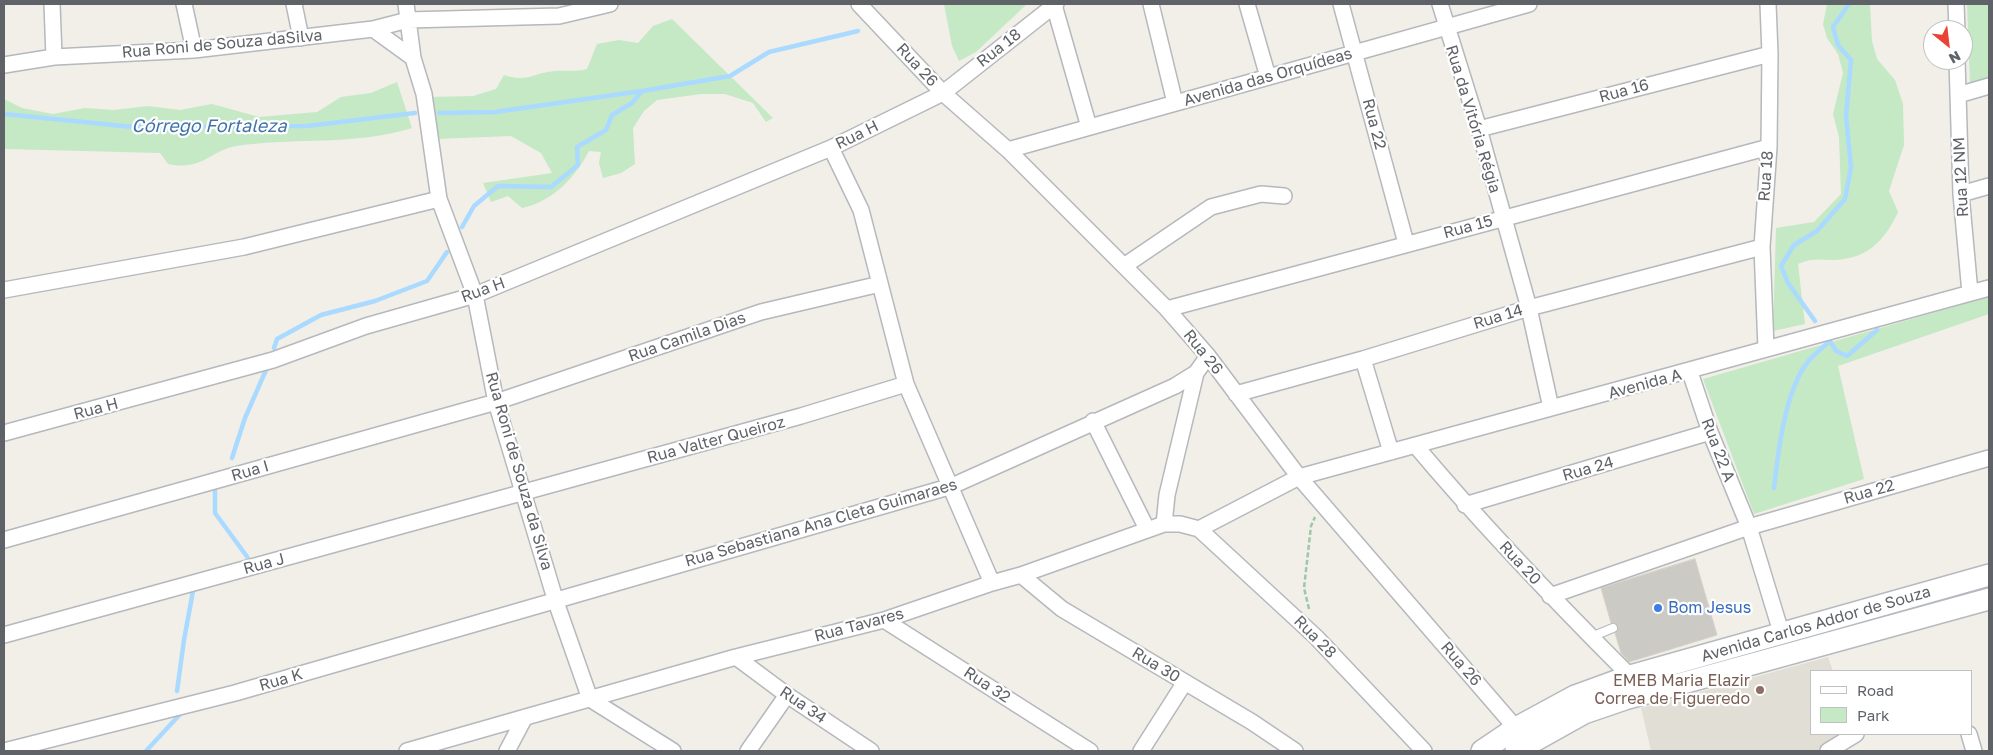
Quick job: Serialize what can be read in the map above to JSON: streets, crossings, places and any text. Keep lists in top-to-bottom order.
{
  "streets": {
    "street": [
      "Rua Roni de Souza daSilva",
      "Rua 18",
      "Rua 26",
      "Avenida das Orquídeas",
      "Rua 16",
      "Rua da Vitória Régia",
      "Rua 22",
      "Rua H",
      "Rua 12 NM",
      "Rua 15",
      "Rua 14",
      "Rua Camila Dias",
      "Avenida A",
      "Rua Valter Queiroz",
      "Rua 22 A",
      "Rua 24",
      "Rua I",
      "Rua Roni de Souza da Silva",
      "Rua Sebastiana Ana Cleta Guimaraes",
      "Rua 20",
      "Rua J",
      "Avenida Carlos Addor de Souza",
      "Rua Tavares",
      "Rua 28",
      "Rua 30",
      "Rua K",
      "Rua 32",
      "Rua 34"
    ]
  },
  "crossings": [
    ["Rua Roni de Souza daSilva", "Rua Roni de Souza da Silva"],
    ["Rua 18", "Rua 26"],
    ["Rua 18", "Rua 16"],
    ["Rua 18", "Rua H"],
    ["Rua 18", "Rua 15"],
    ["Rua 18", "Rua 14"],
    ["Rua 18", "Avenida A"],
    ["Rua 26", "Avenida das Orquídeas"],
    ["Rua 26", "Rua H"],
    ["Rua 26", "Rua 15"],
    ["Rua 26", "Rua 14"],
    ["Rua 26", "Avenida A"],
    ["Rua 26", "Rua Sebastiana Ana Cleta Guimaraes"],
    ["Rua 26", "Avenida Carlos Addor de Souza"],
    ["Avenida das Orquídeas", "Rua da Vitória Régia"],
    ["Avenida das Orquídeas", "Rua 22"],
    ["Rua 16", "Rua da Vitória Régia"],
    ["Rua da Vitória Régia", "Rua 15"],
    ["Rua da Vitória Régia", "Rua 14"],
    ["Rua da Vitória Régia", "Avenida A"],
    ["Rua 22", "Rua 15"],
    ["Rua 22", "Rua 22 A"],
    ["Rua 22", "Rua 20"],
    ["Rua H", "Rua Roni de Souza da Silva"],
    ["Rua 12 NM", "Avenida A"],
    ["Rua Camila Dias", "Rua I"],
    ["Rua Camila Dias", "Rua Roni de Souza da Silva"],
    ["Avenida A", "Rua 22 A"],
    ["Avenida A", "Rua 20"],
    ["Rua Valter Queiroz", "Rua Roni de Souza da Silva"],
    ["Rua Valter Queiroz", "Rua J"],
    ["Rua 22 A", "Rua 24"],
    ["Rua 24", "Rua 20"],
    ["Rua I", "Rua Roni de Souza da Silva"],
    ["Rua Roni de Souza da Silva", "Rua Sebastiana Ana Cleta Guimaraes"],
    ["Rua Roni de Souza da Silva", "Rua J"],
    ["Rua Roni de Souza da Silva", "Rua Tavares"],
    ["Rua Roni de Souza da Silva", "Rua K"],
    ["Rua Sebastiana Ana Cleta Guimaraes", "Rua K"],
    ["Rua 20", "Avenida Carlos Addor de Souza"],
    ["Rua Tavares", "Rua 28"],
    ["Rua Tavares", "Rua 30"],
    ["Rua Tavares", "Rua 32"],
    ["Rua Tavares", "Rua 34"]
  ],
  "water": ["Córrego Fortaleza"],
  "places": ["Bom Jesus", "EMEB Maria Elazir Correa de Figueredo"],
  "legend": ["Road", "Park"],
  "north": "bottom right"
}
